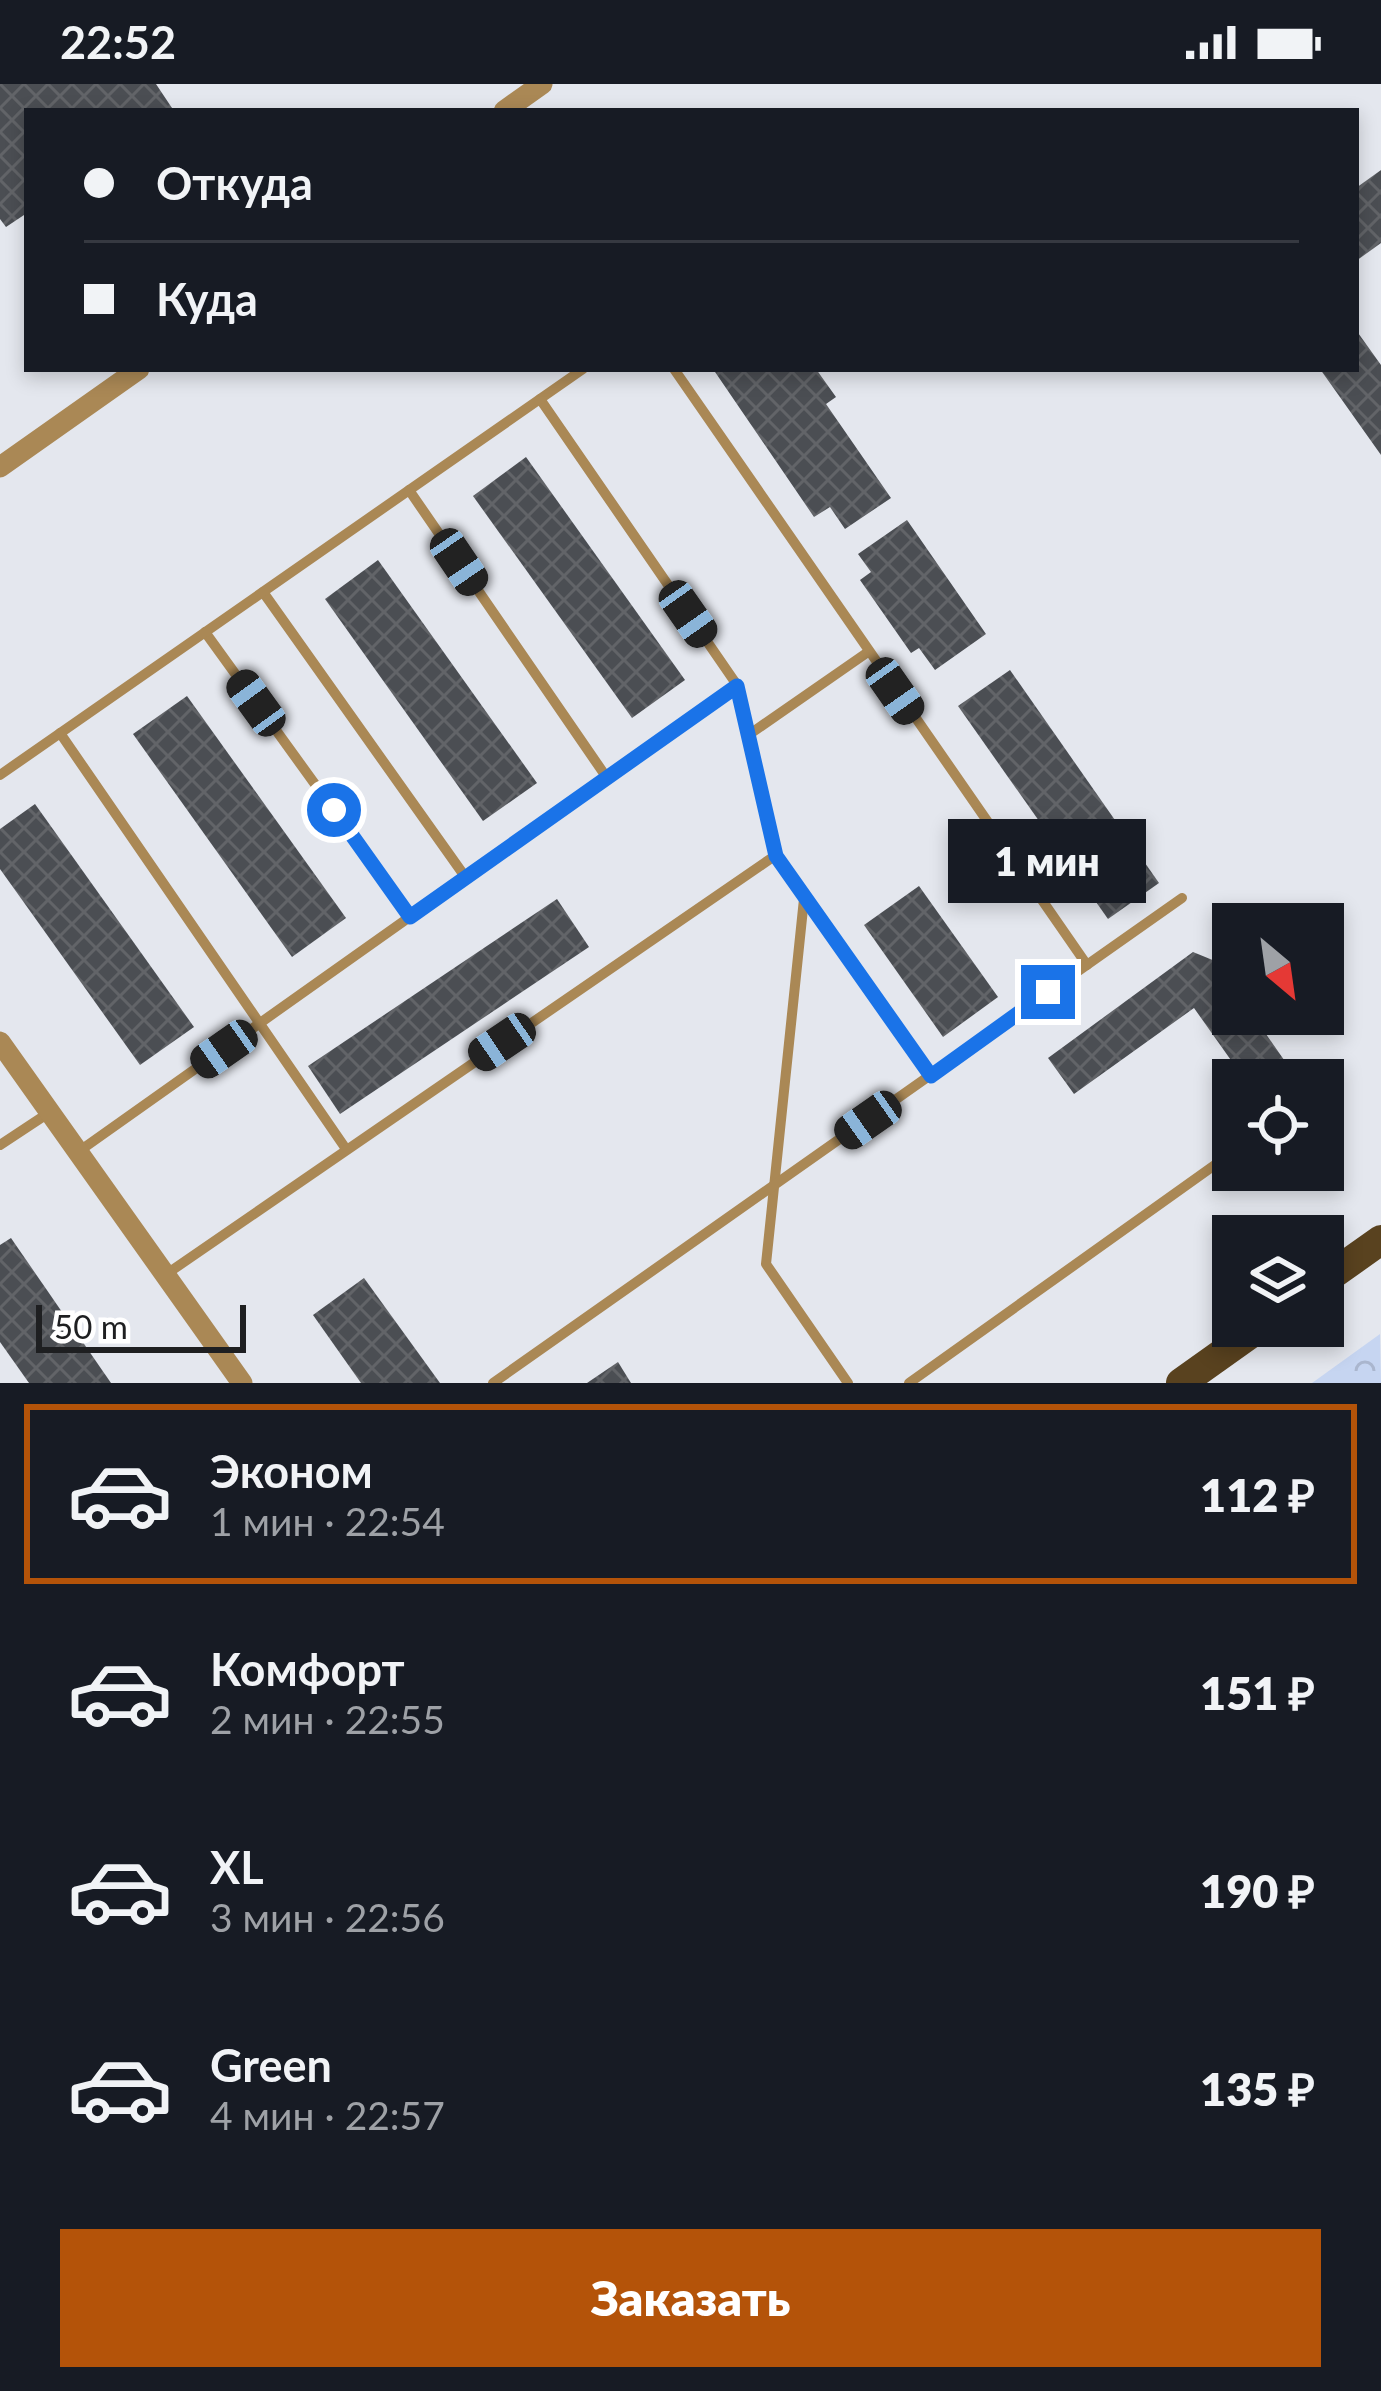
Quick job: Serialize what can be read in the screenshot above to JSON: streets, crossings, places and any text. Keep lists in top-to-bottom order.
{
  "scale_bar": "50 m",
  "north": "bottom right",
  "page": {
    "status": "22:52",
    "banner": ["Откуда", "Куда"],
    "bubble": "1 мин",
    "scale": "50 m",
    "list": [
      {
        "name": "Эконом",
        "note": "1 мин · 22:54",
        "value": "112 ₽"
      },
      {
        "name": "Комфорт",
        "note": "2 мин · 22:55",
        "value": "151 ₽"
      },
      {
        "name": "XL",
        "note": "3 мин · 22:56",
        "value": "190 ₽"
      },
      {
        "name": "Green",
        "note": "4 мин · 22:57",
        "value": "135 ₽"
      }
    ],
    "buttons": "Заказать"
  }
}
